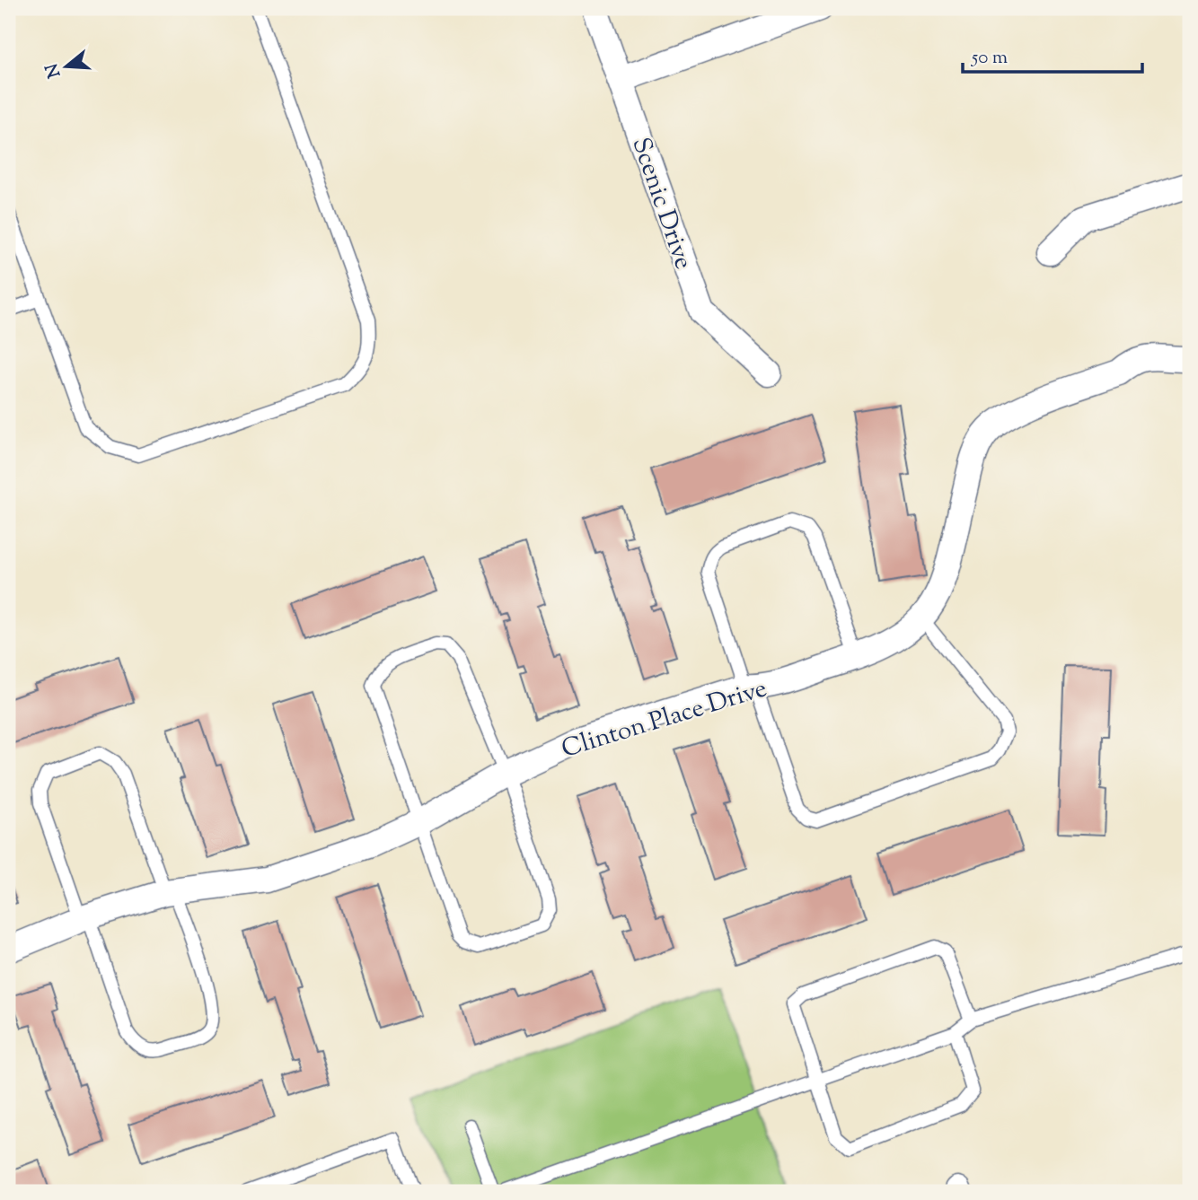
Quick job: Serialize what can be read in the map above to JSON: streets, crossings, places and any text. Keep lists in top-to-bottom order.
{
  "streets": {
    "street": ["Scenic Drive", "Clinton Place Drive"]
  },
  "scale_bar": "50 m",
  "north": "left"
}
